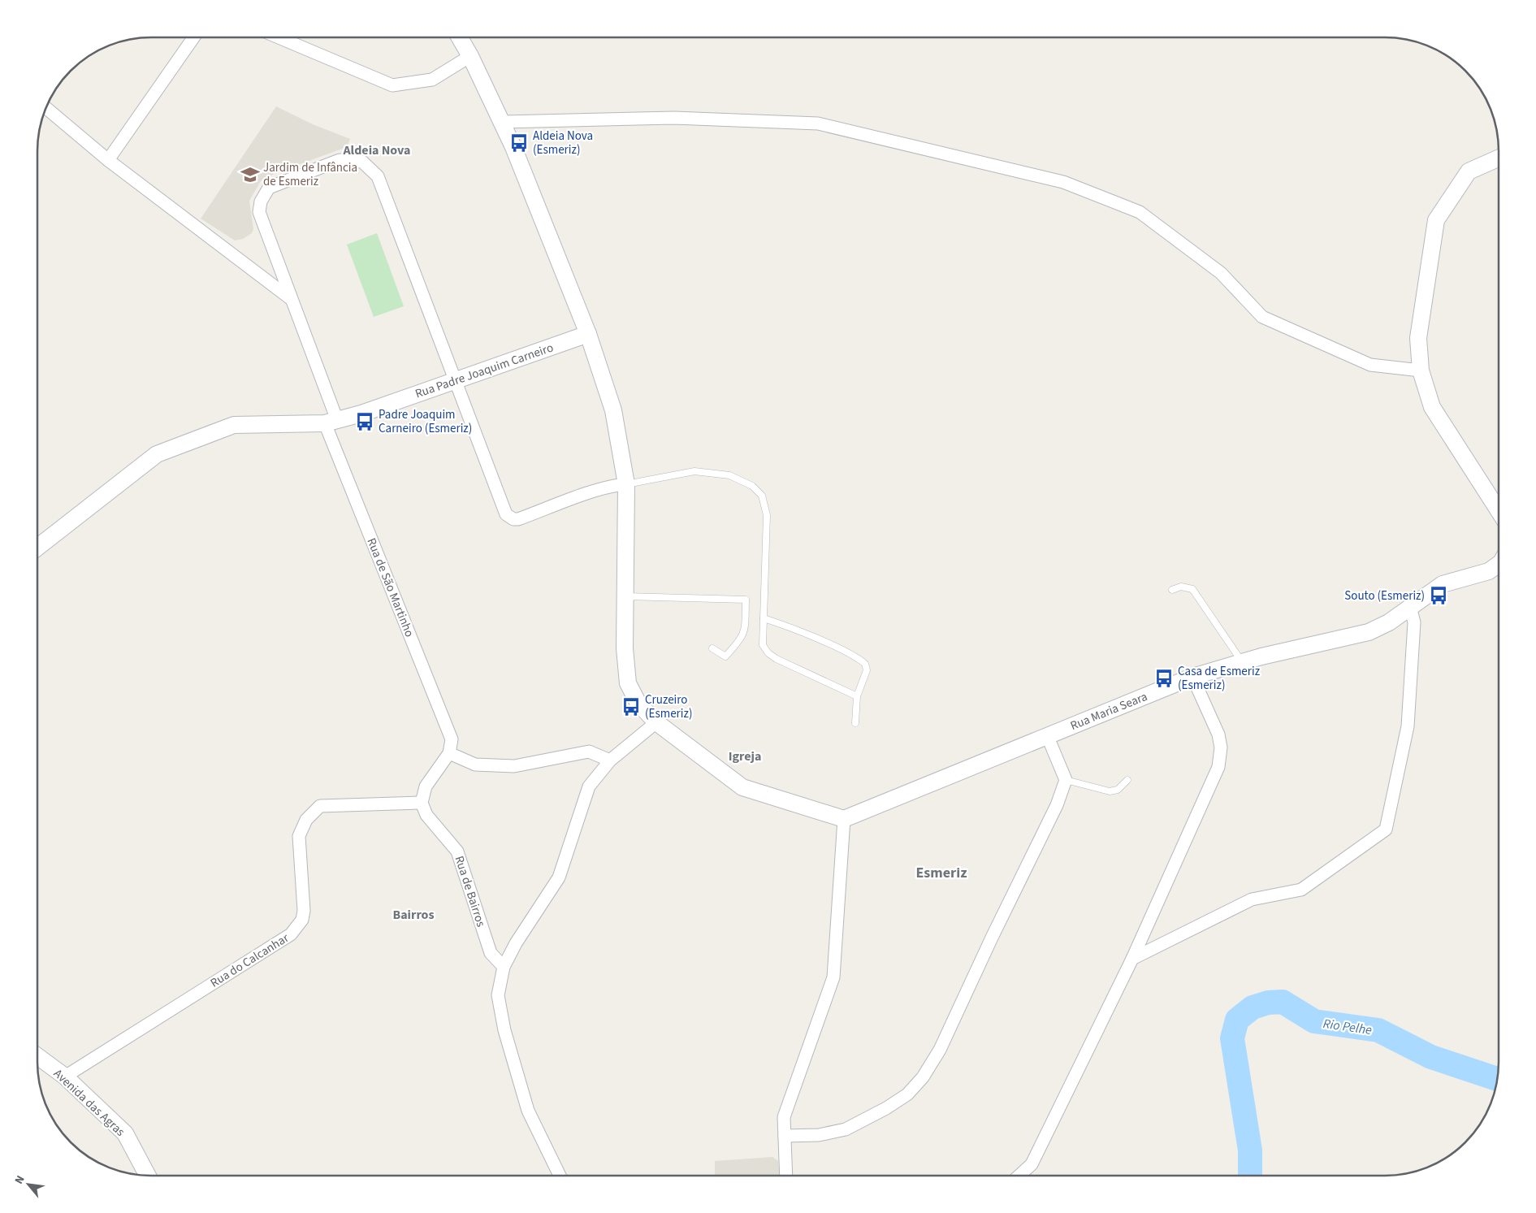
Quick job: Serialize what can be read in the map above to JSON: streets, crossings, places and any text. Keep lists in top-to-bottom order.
{
  "streets": {
    "street": [
      "Rua Padre Joaquim Carneiro",
      "Rua de São Martinho",
      "Rua Maria Seara",
      "Rua de Bairros",
      "Rua do Calcanhar",
      "Avenida das Agras"
    ]
  },
  "crossings": [
    ["Rua Padre Joaquim Carneiro", "Rua de São Martinho"],
    ["Rua de Bairros", "Rua do Calcanhar"],
    ["Rua do Calcanhar", "Avenida das Agras"]
  ],
  "districts": [
    "Aldeia Nova",
    "Igreja",
    "Esmeriz",
    "Bairros"
  ],
  "water": ["Rio Pelhe"],
  "places": {
    "bus stop": [
      "Aldeia Nova (Esmeriz)",
      "Padre Joaquim Carneiro (Esmeriz)",
      "Souto (Esmeriz)",
      "Casa de Esmeriz (Esmeriz)",
      "Cruzeiro (Esmeriz)"
    ],
    "school or university": ["Jardim de Infância de Esmeriz"]
  },
  "north": "top left"
}
